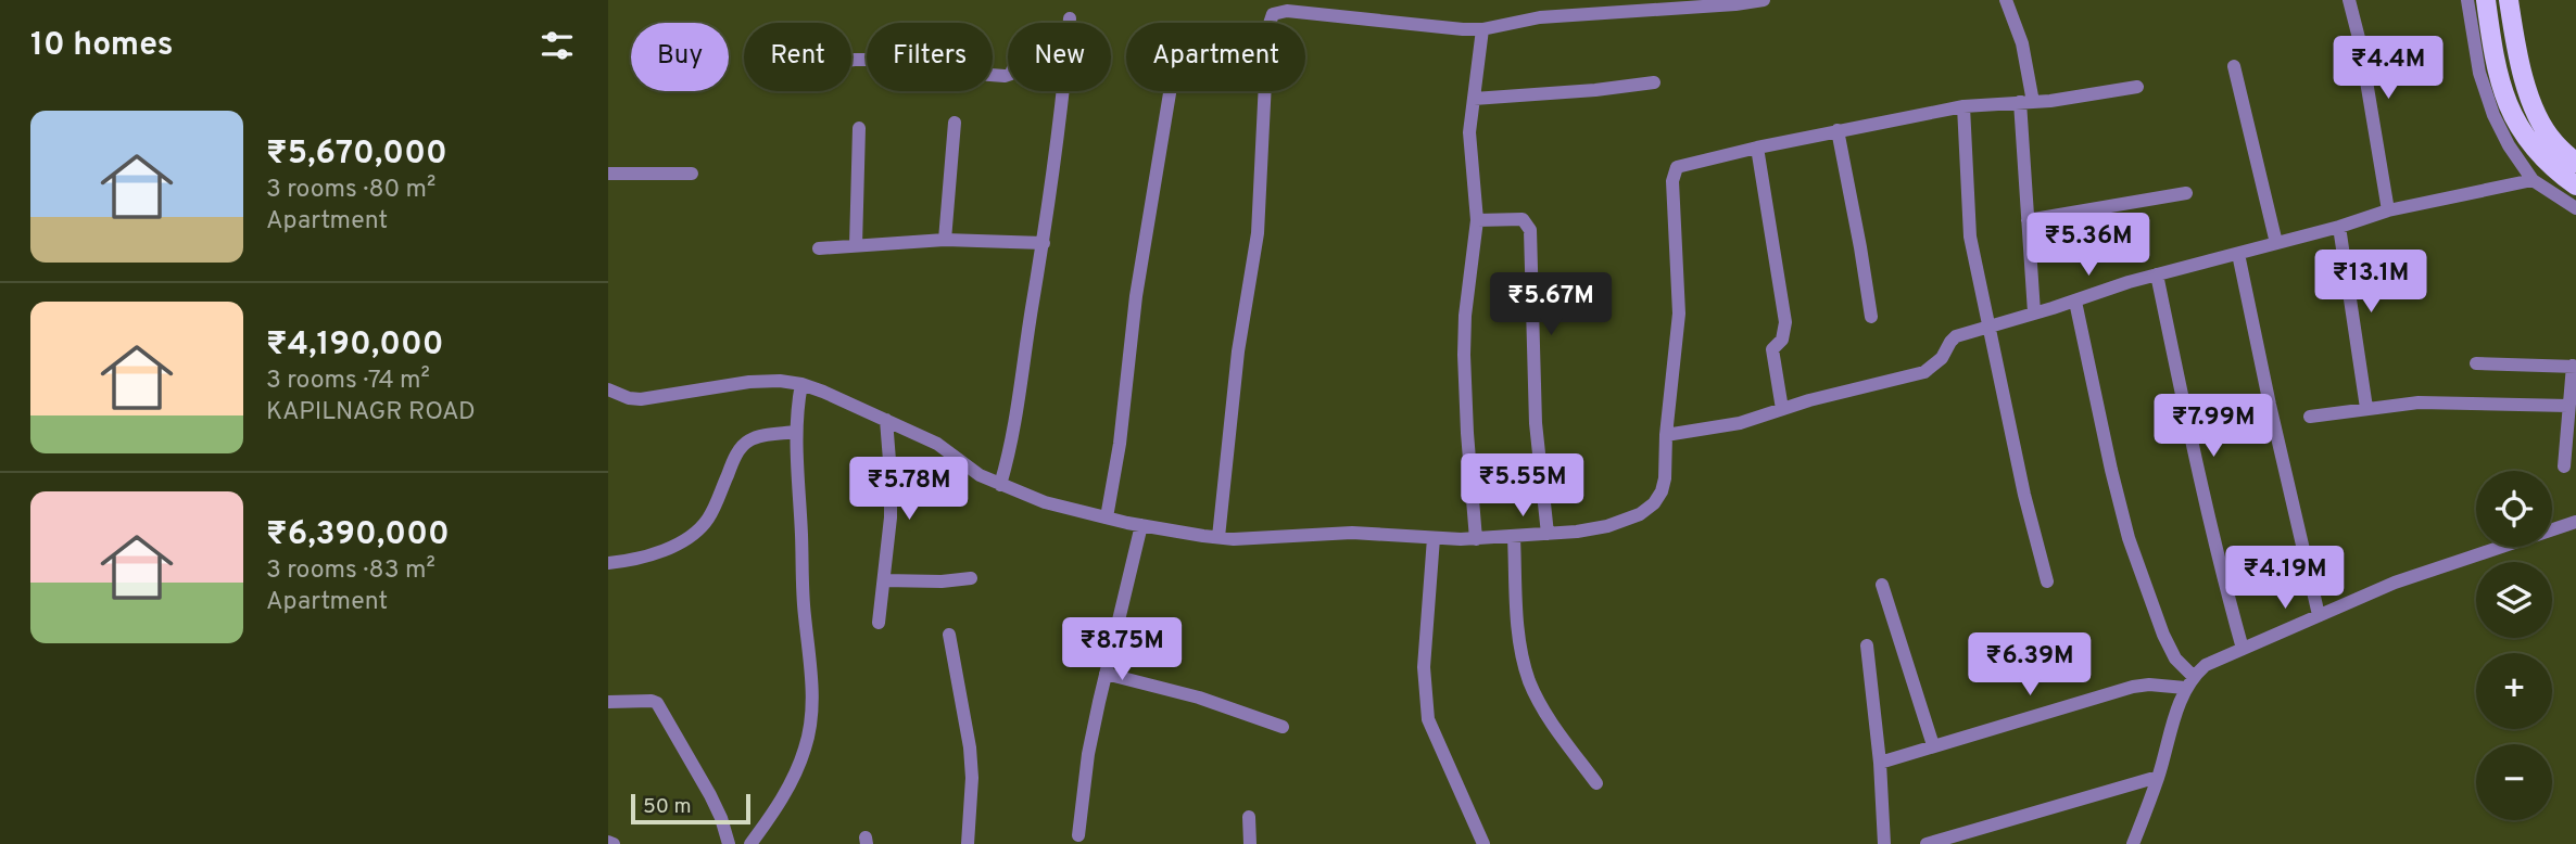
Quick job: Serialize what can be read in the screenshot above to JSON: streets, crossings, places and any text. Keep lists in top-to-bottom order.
{
  "scale_bar": "50 m",
  "page": {
    "heading": "10 homes",
    "chip": [
      "Buy",
      "Rent",
      "Filters",
      "New",
      "Apartment"
    ],
    "price": [
      "₹4.4M",
      "₹5.36M",
      "₹13.1M",
      "₹5.67M",
      "₹7.99M",
      "₹5.55M",
      "₹5.78M",
      "₹4.19M",
      "₹8.75M",
      "₹6.39M"
    ],
    "list": [
      {
        "name": "₹5,670,000",
        "note": "3 rooms · 80 m² · Apartment"
      },
      {
        "name": "₹4,190,000",
        "note": "3 rooms · 74 m² · KAPILNAGR ROAD"
      },
      {
        "name": "₹6,390,000",
        "note": "3 rooms · 83 m² · Apartment"
      }
    ],
    "map_buttons": ["+", "−"],
    "scale": "50 m"
  }
}
